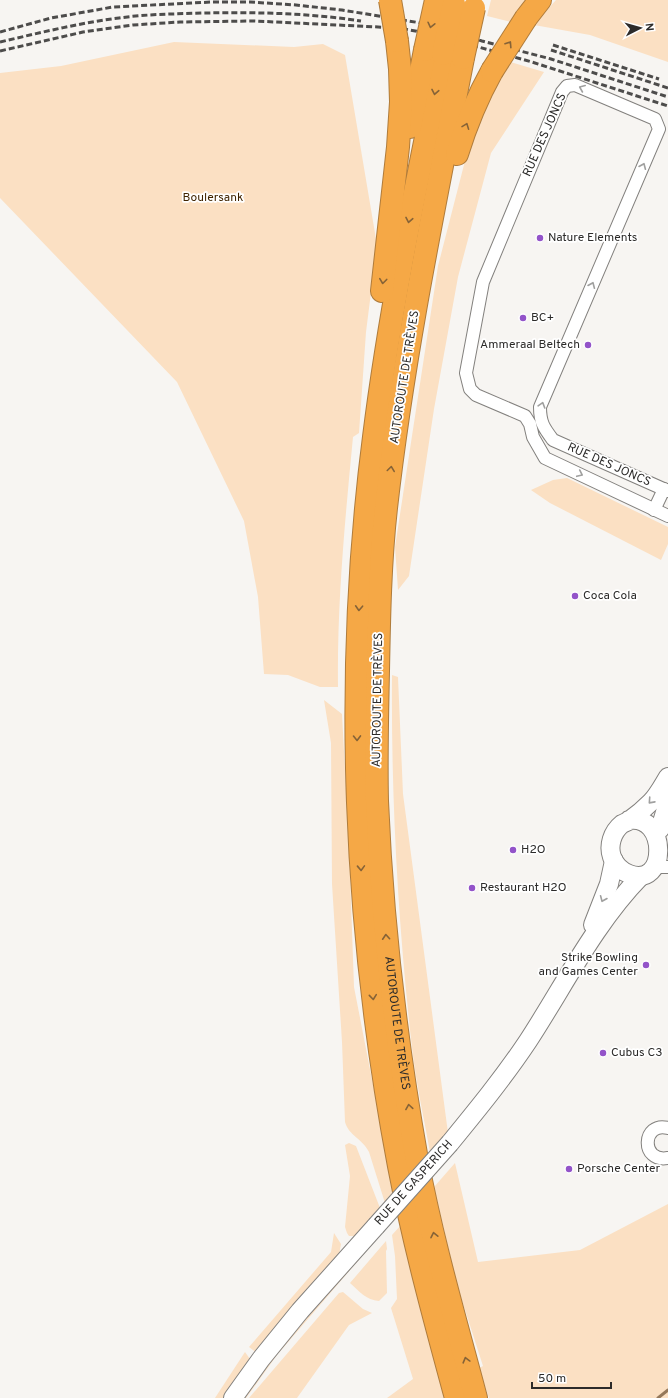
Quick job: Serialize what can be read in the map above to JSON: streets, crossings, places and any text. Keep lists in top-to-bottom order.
{
  "streets": {
    "highway": ["AUTOROUTE DE TRÈVES"],
    "main road": ["RUE DE GASPERICH"],
    "street": ["RUE DES JONCS"]
  },
  "parks": ["Boulersank"],
  "places": [
    "Nature Elements",
    "BC+",
    "Ammeraal Beltech",
    "Coca Cola",
    "H2O",
    "Restaurant H2O",
    "Strike Bowling and Games Center",
    "Cubus C3",
    "Porsche Center"
  ],
  "scale_bar": "50 m",
  "north": "right"
}
